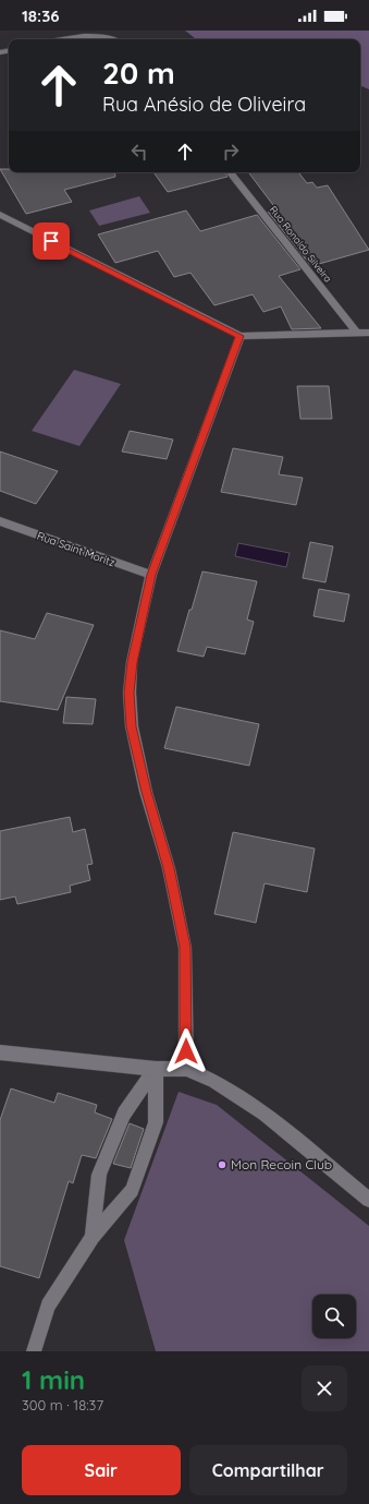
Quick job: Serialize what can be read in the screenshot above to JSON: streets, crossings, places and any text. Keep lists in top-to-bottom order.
{
  "streets": {
    "street": ["Rua Ronaldo Silveira", "Rua Saint Moritz"]
  },
  "places": ["Mon Recoin Club"],
  "page": {
    "status": "18:36",
    "turn": ["20 m", "Rua Anésio de Oliveira"],
    "heading": ["1 min", "300 m · 18:37"],
    "buttons": ["Sair", "Compartilhar"]
  }
}
